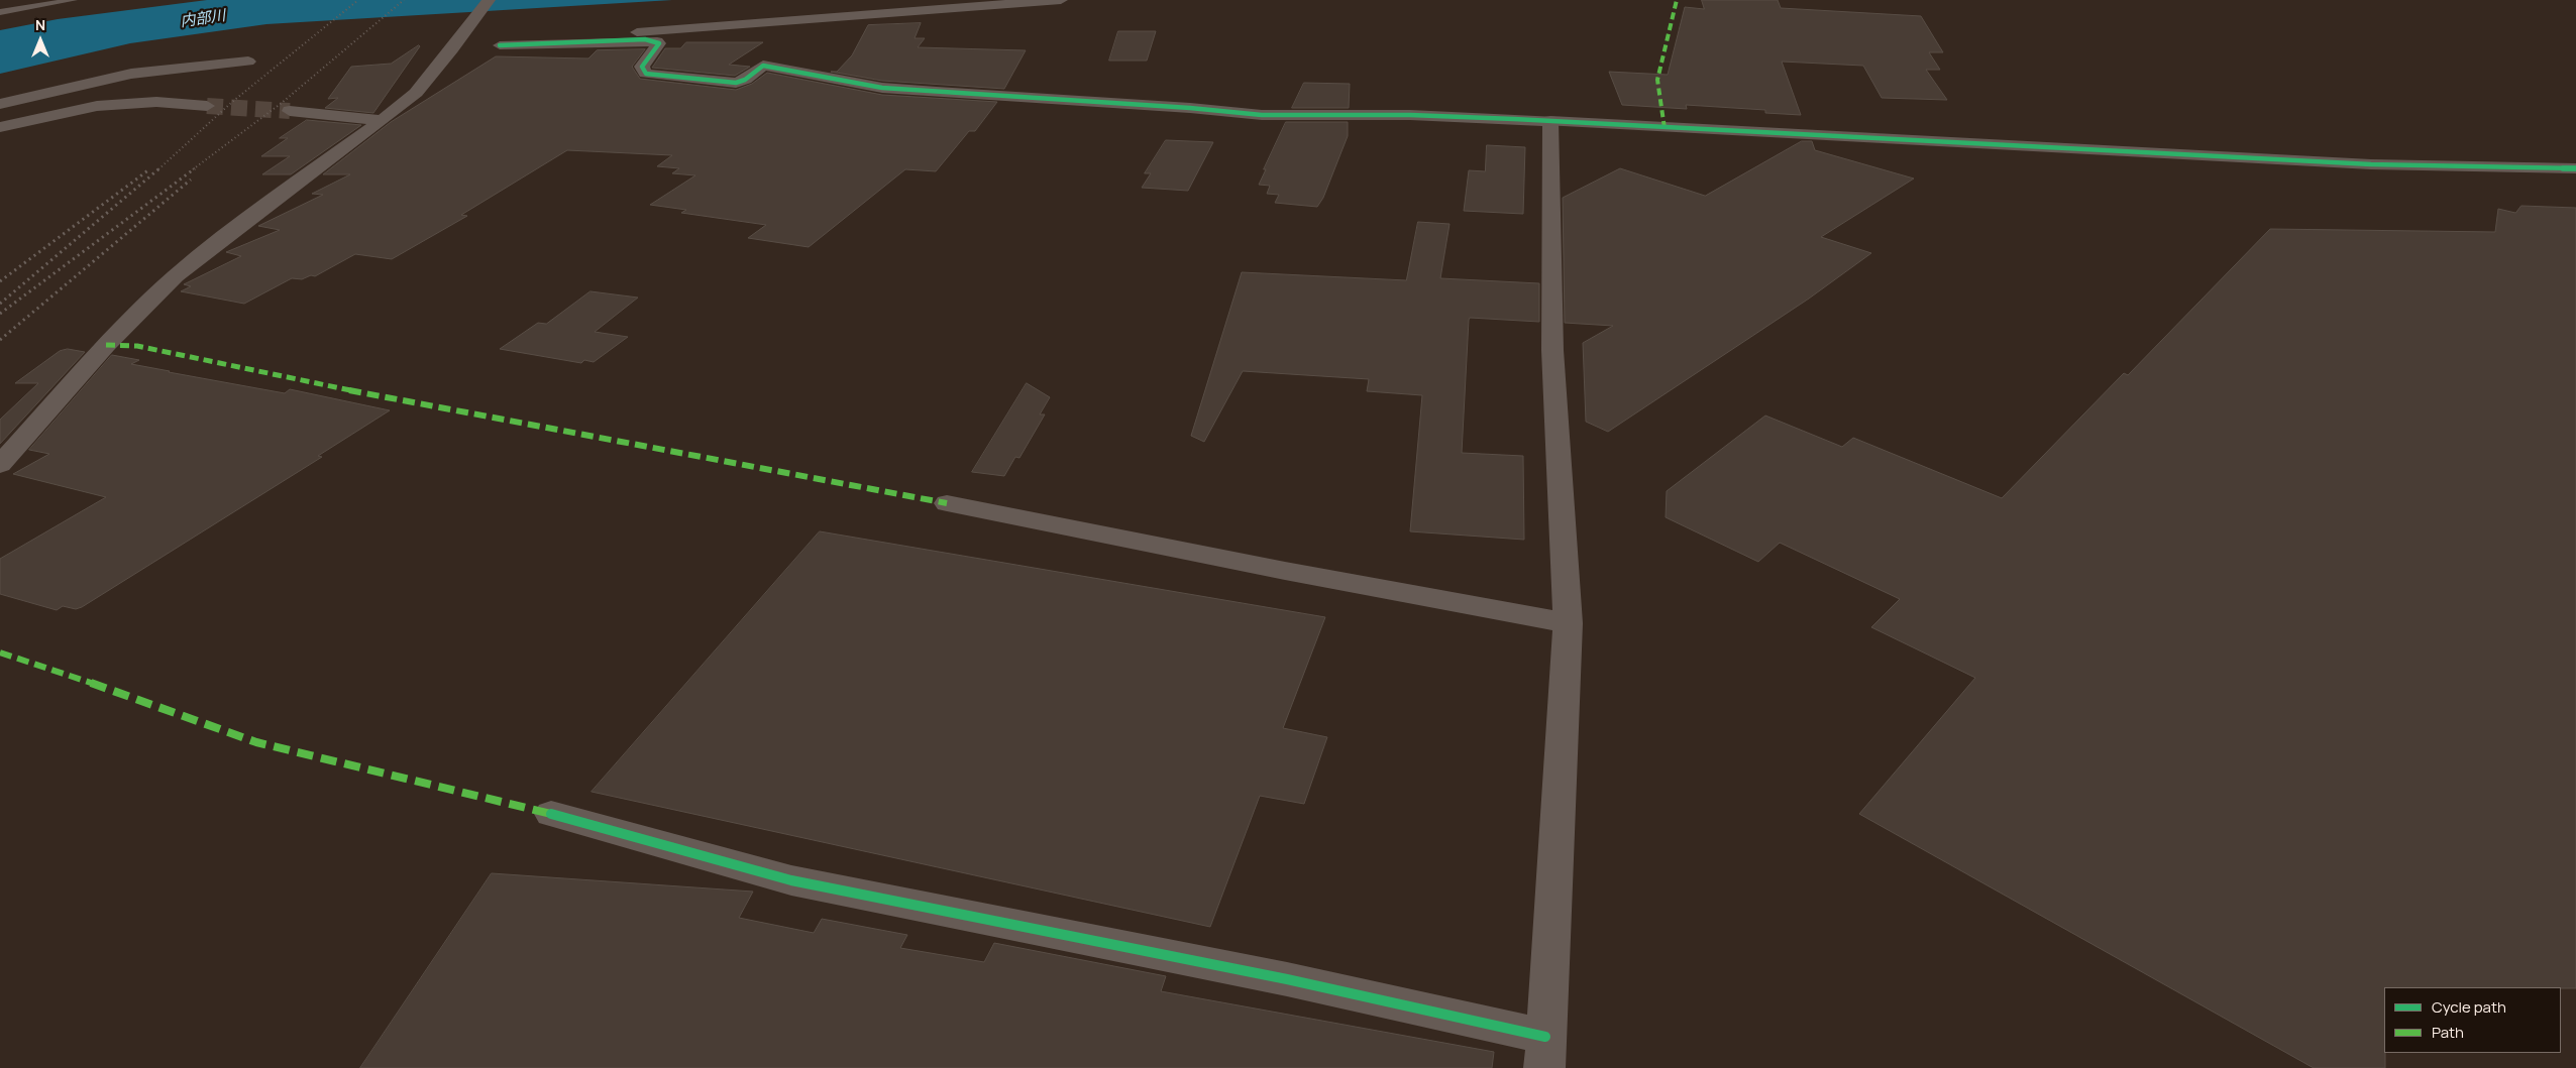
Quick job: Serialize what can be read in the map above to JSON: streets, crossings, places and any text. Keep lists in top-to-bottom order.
{
  "water": ["内部川"],
  "legend": ["Cycle path", "Path"],
  "north": "top"
}
